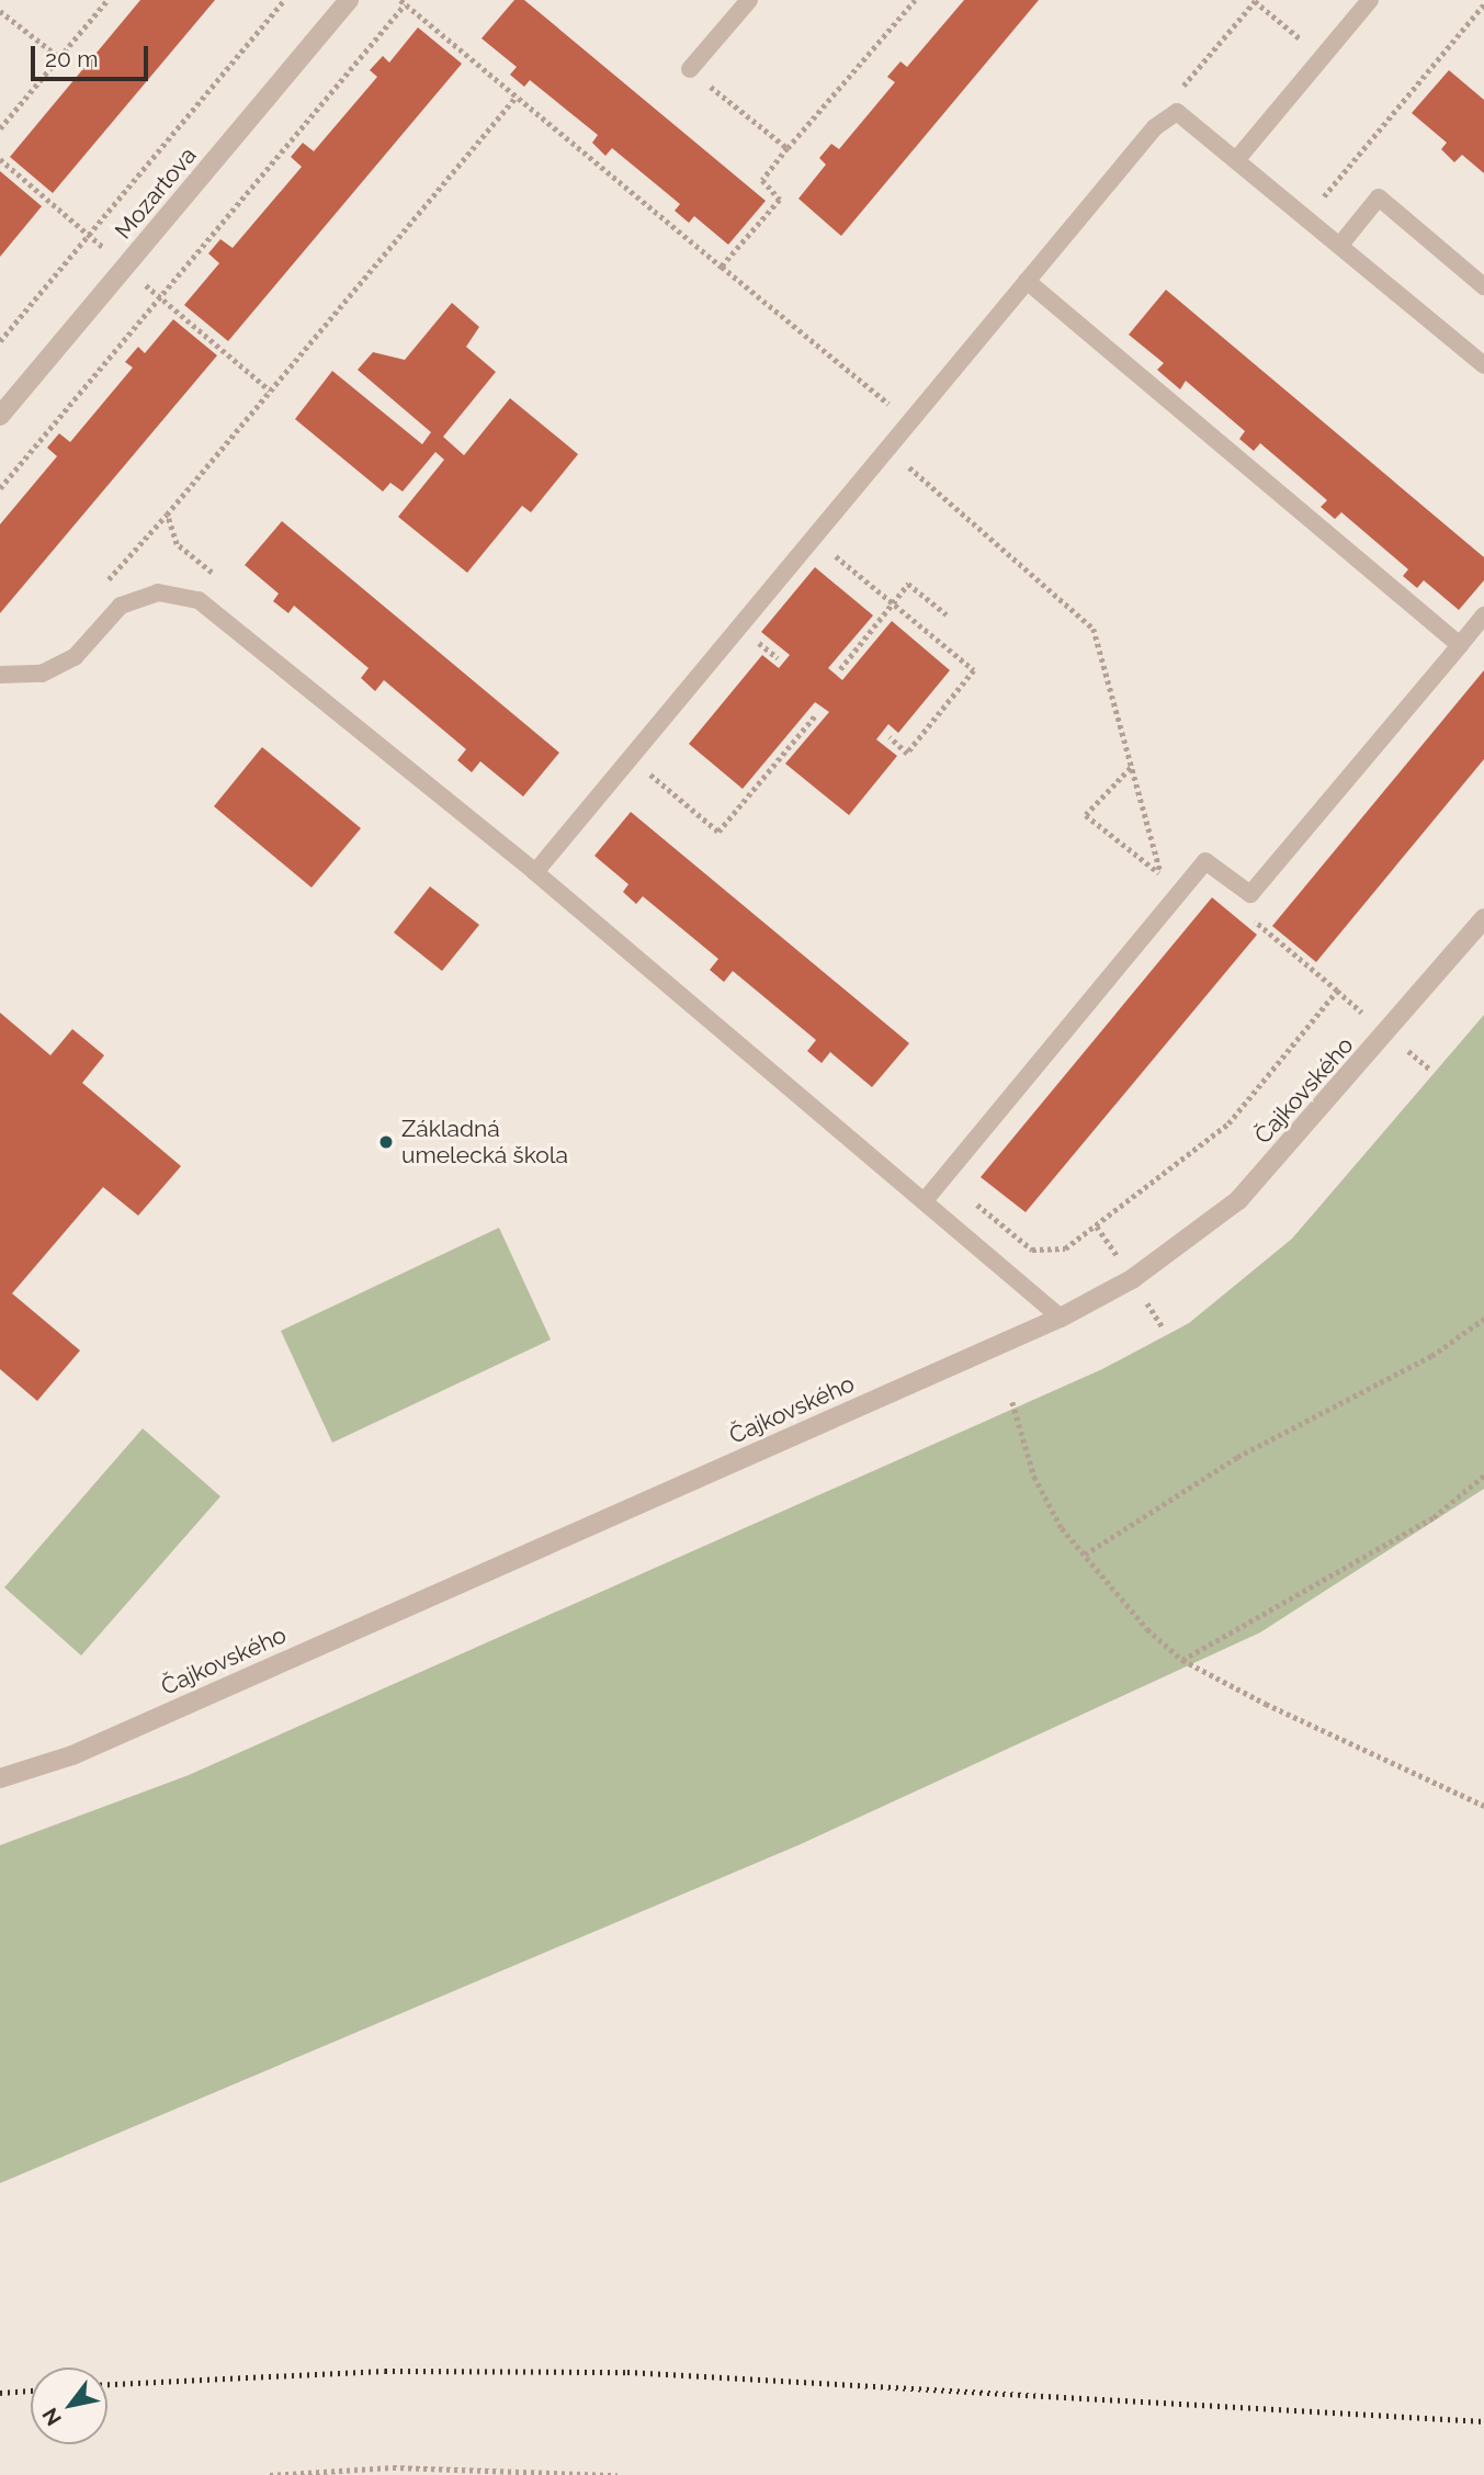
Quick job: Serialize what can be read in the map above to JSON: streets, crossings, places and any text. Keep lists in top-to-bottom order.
{
  "streets": {
    "street": ["Mozartova", "Čajkovského"]
  },
  "places": ["Základná umelecká škola"],
  "scale_bar": "20 m",
  "north": "bottom left"
}
